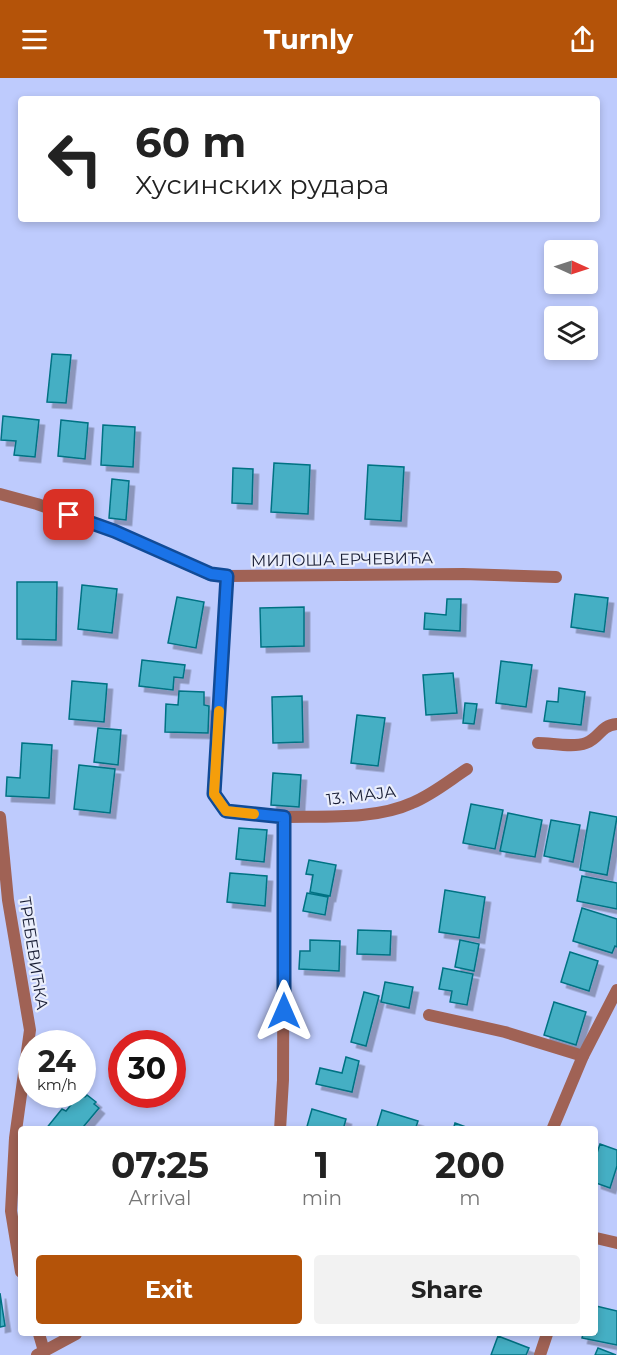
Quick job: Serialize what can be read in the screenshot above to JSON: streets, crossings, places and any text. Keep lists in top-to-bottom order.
{
  "streets": {
    "street": ["МИЛОША ЕРЧЕВИЋА", "13. МАЈА", "ТРЕБЕВИЋКА"]
  },
  "crossings": [
    ["МИЛОША ЕРЧЕВИЋА", "13. МАЈА"]
  ],
  "north": "right",
  "page": {
    "header": "Turnly",
    "turn": ["60 m", "Хусинских рудара"],
    "speed": "24 km/h",
    "limit": "30",
    "eta": [
      "07:25",
      "Arrival",
      "1",
      "min",
      "200",
      "m"
    ],
    "buttons": ["Exit", "Share"]
  }
}
